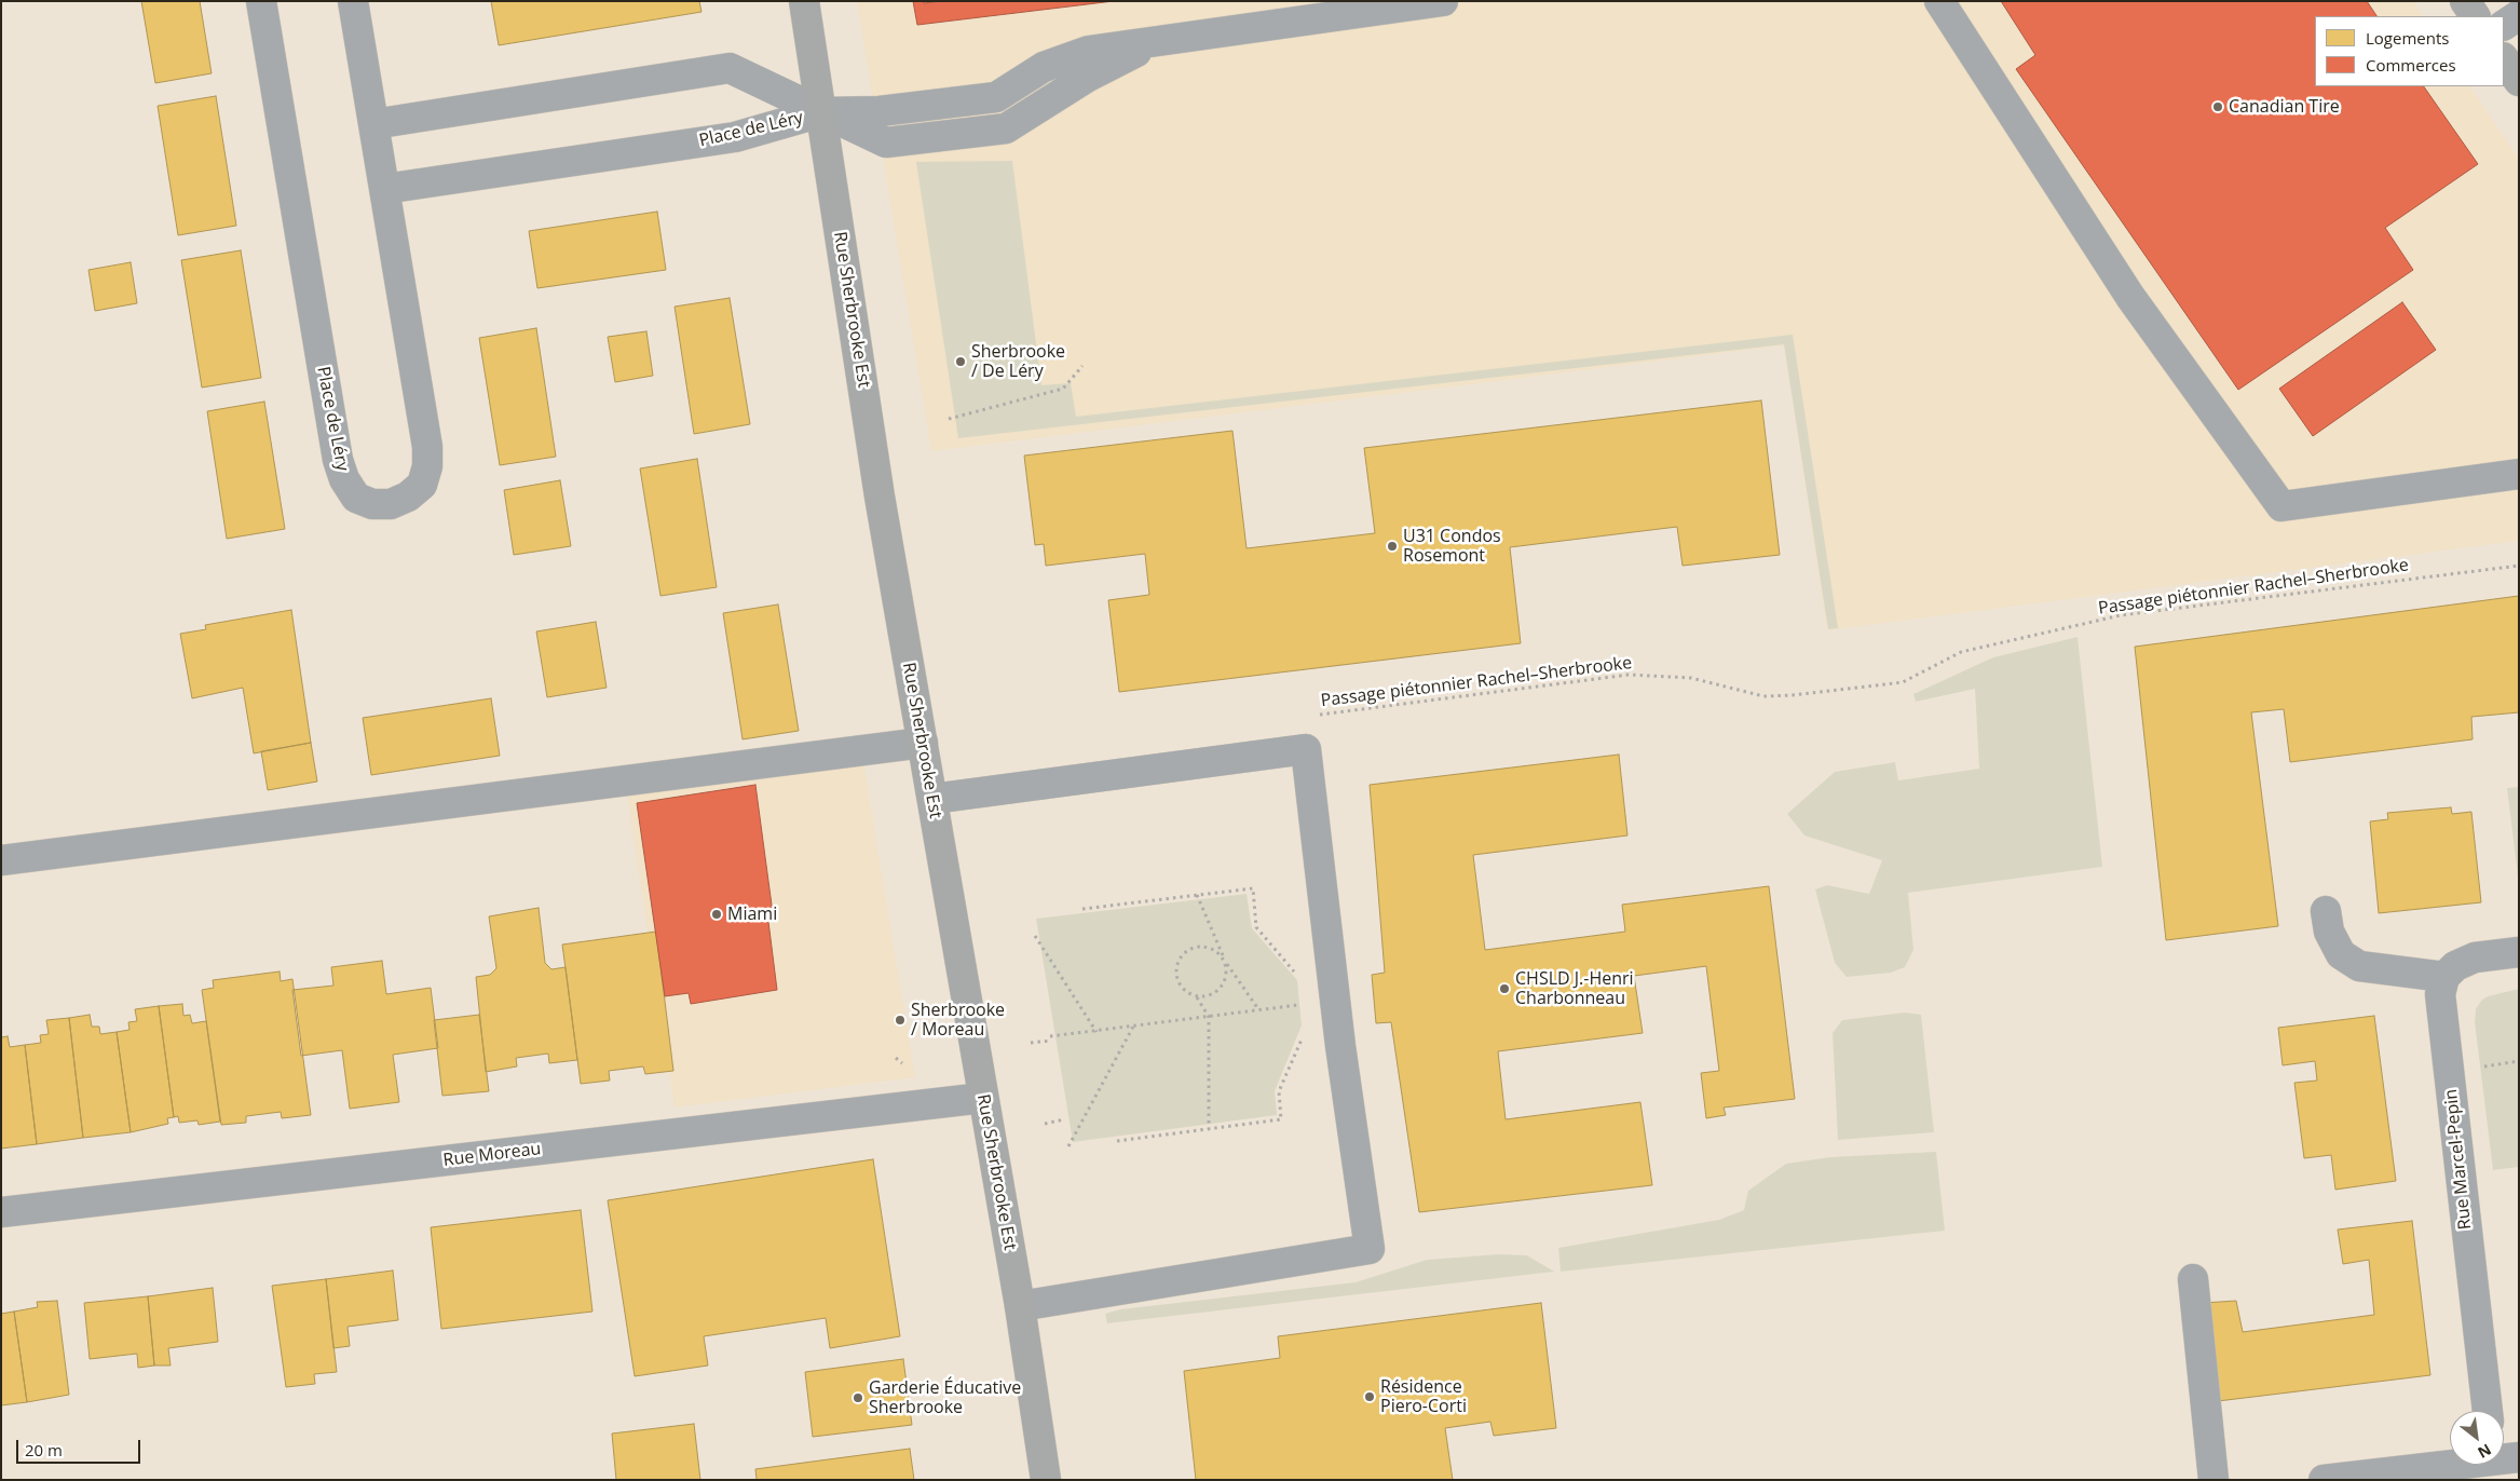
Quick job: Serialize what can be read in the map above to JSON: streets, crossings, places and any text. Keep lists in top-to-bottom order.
{
  "streets": {
    "main road": ["Rue Sherbrooke Est"],
    "street": ["Place de Léry", "Rue Moreau", "Rue Marcel-Pepin"],
    "path": ["Passage piétonnier Rachel–Sherbrooke"]
  },
  "crossings": [
    ["Place de Léry", "Rue Sherbrooke Est"],
    ["Rue Sherbrooke Est", "Rue Moreau"]
  ],
  "places": [
    "Canadian Tire",
    "Sherbrooke / De Léry",
    "U31 Condos Rosemont",
    "Miami",
    "CHSLD J.-Henri Charbonneau",
    "Sherbrooke / Moreau",
    "Résidence Piero-Corti",
    "Garderie Éducative Sherbrooke"
  ],
  "legend": ["Logements", "Commerces"],
  "scale_bar": "20 m",
  "north": "bottom right"
}
